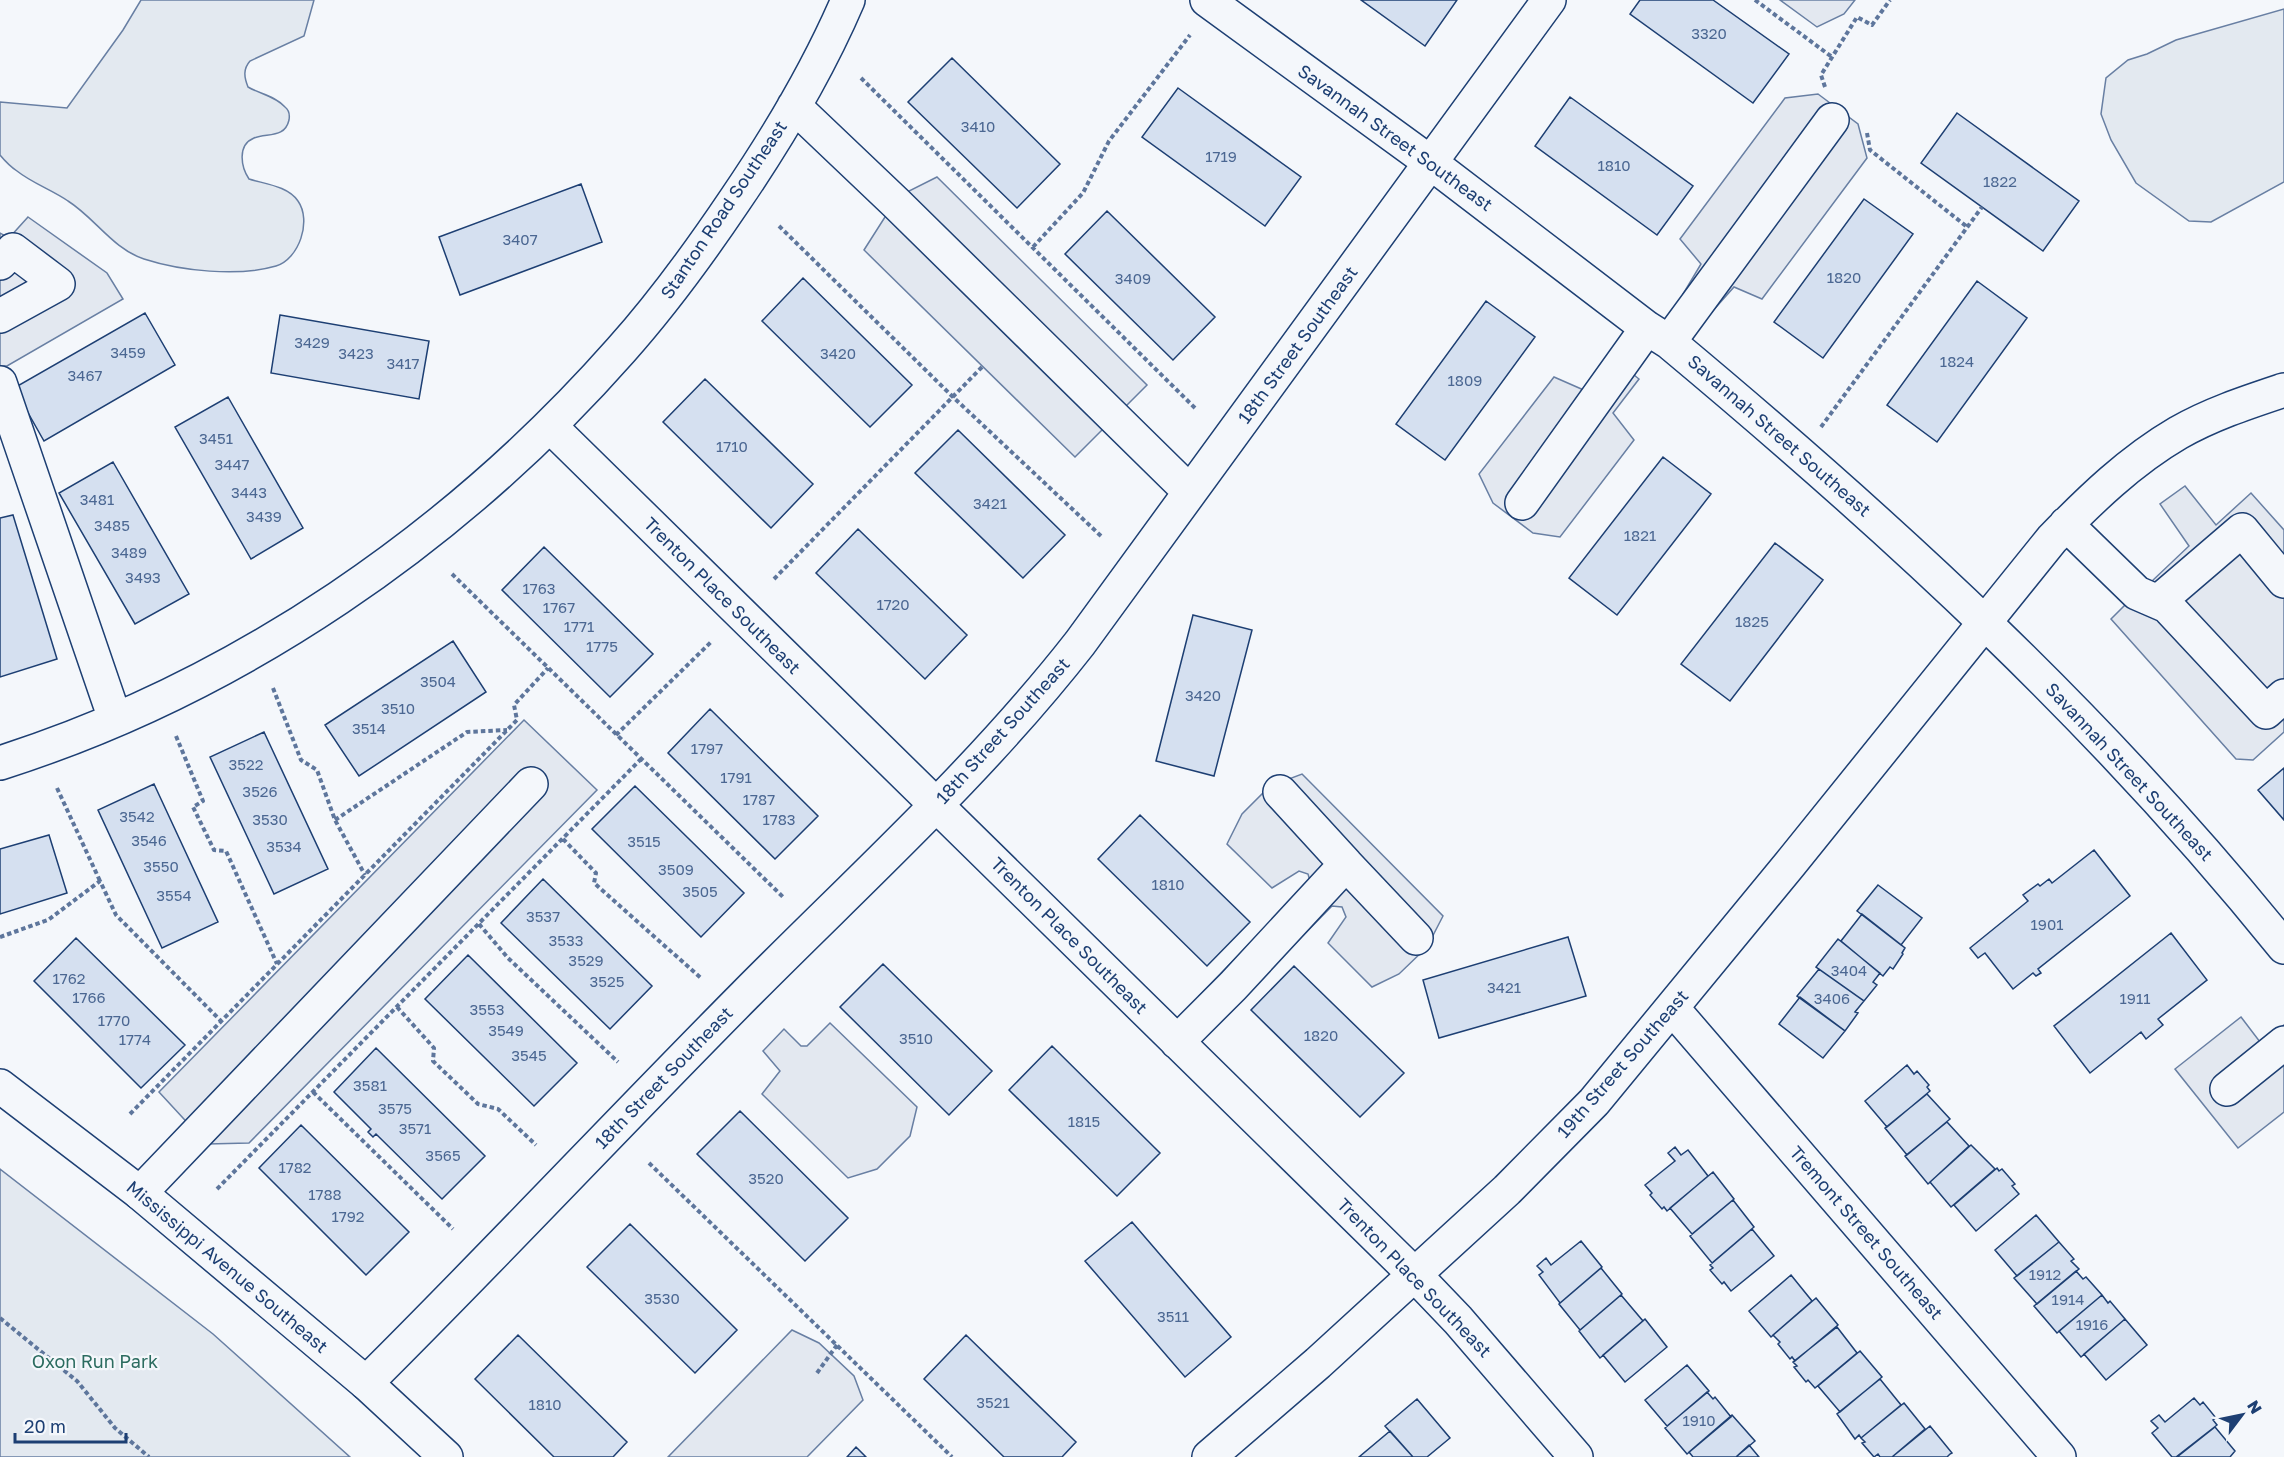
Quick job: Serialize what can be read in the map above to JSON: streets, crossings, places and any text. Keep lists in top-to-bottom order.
{
  "streets": {
    "street": [
      "Savannah Street Southeast",
      "Stanton Road Southeast",
      "18th Street Southeast",
      "Trenton Place Southeast",
      "19th Street Southeast",
      "Tremont Street Southeast",
      "Mississippi Avenue Southeast"
    ]
  },
  "crossings": [
    ["Savannah Street Southeast", "18th Street Southeast"],
    ["Savannah Street Southeast", "19th Street Southeast"],
    ["Stanton Road Southeast", "Trenton Place Southeast"],
    ["18th Street Southeast", "Trenton Place Southeast"],
    ["18th Street Southeast", "Mississippi Avenue Southeast"],
    ["Trenton Place Southeast", "19th Street Southeast"],
    ["19th Street Southeast", "Tremont Street Southeast"]
  ],
  "parks": ["Oxon Run Park"],
  "house_numbers": [
    "3320",
    "3410",
    "1719",
    "1810",
    "1822",
    "3407",
    "1820",
    "3409",
    "3429",
    "3459",
    "3423",
    "3420",
    "1824",
    "3417",
    "3467",
    "1809",
    "3451",
    "1710",
    "3447",
    "3443",
    "3481",
    "3421",
    "3439",
    "3485",
    "1821",
    "3489",
    "3493",
    "1763",
    "1720",
    "1767",
    "1825",
    "1771",
    "1775",
    "3504",
    "3420",
    "3510",
    "3514",
    "1797",
    "3522",
    "1791",
    "3526",
    "1787",
    "3542",
    "3530",
    "1783",
    "3546",
    "3515",
    "3534",
    "3550",
    "3509",
    "1810",
    "3505",
    "3554",
    "3537",
    "1901",
    "3533",
    "3529",
    "3404",
    "1762",
    "3525",
    "3421",
    "1766",
    "3406",
    "1911",
    "3553",
    "1770",
    "3549",
    "1820",
    "3510",
    "1774",
    "3545",
    "3581",
    "3575",
    "1815",
    "3571",
    "3565",
    "1782",
    "3520",
    "1788",
    "1792",
    "1912",
    "3530",
    "1914",
    "3511",
    "1916",
    "3521",
    "1810",
    "1910"
  ],
  "scale_bar": "20 m",
  "north": "top right"
}
